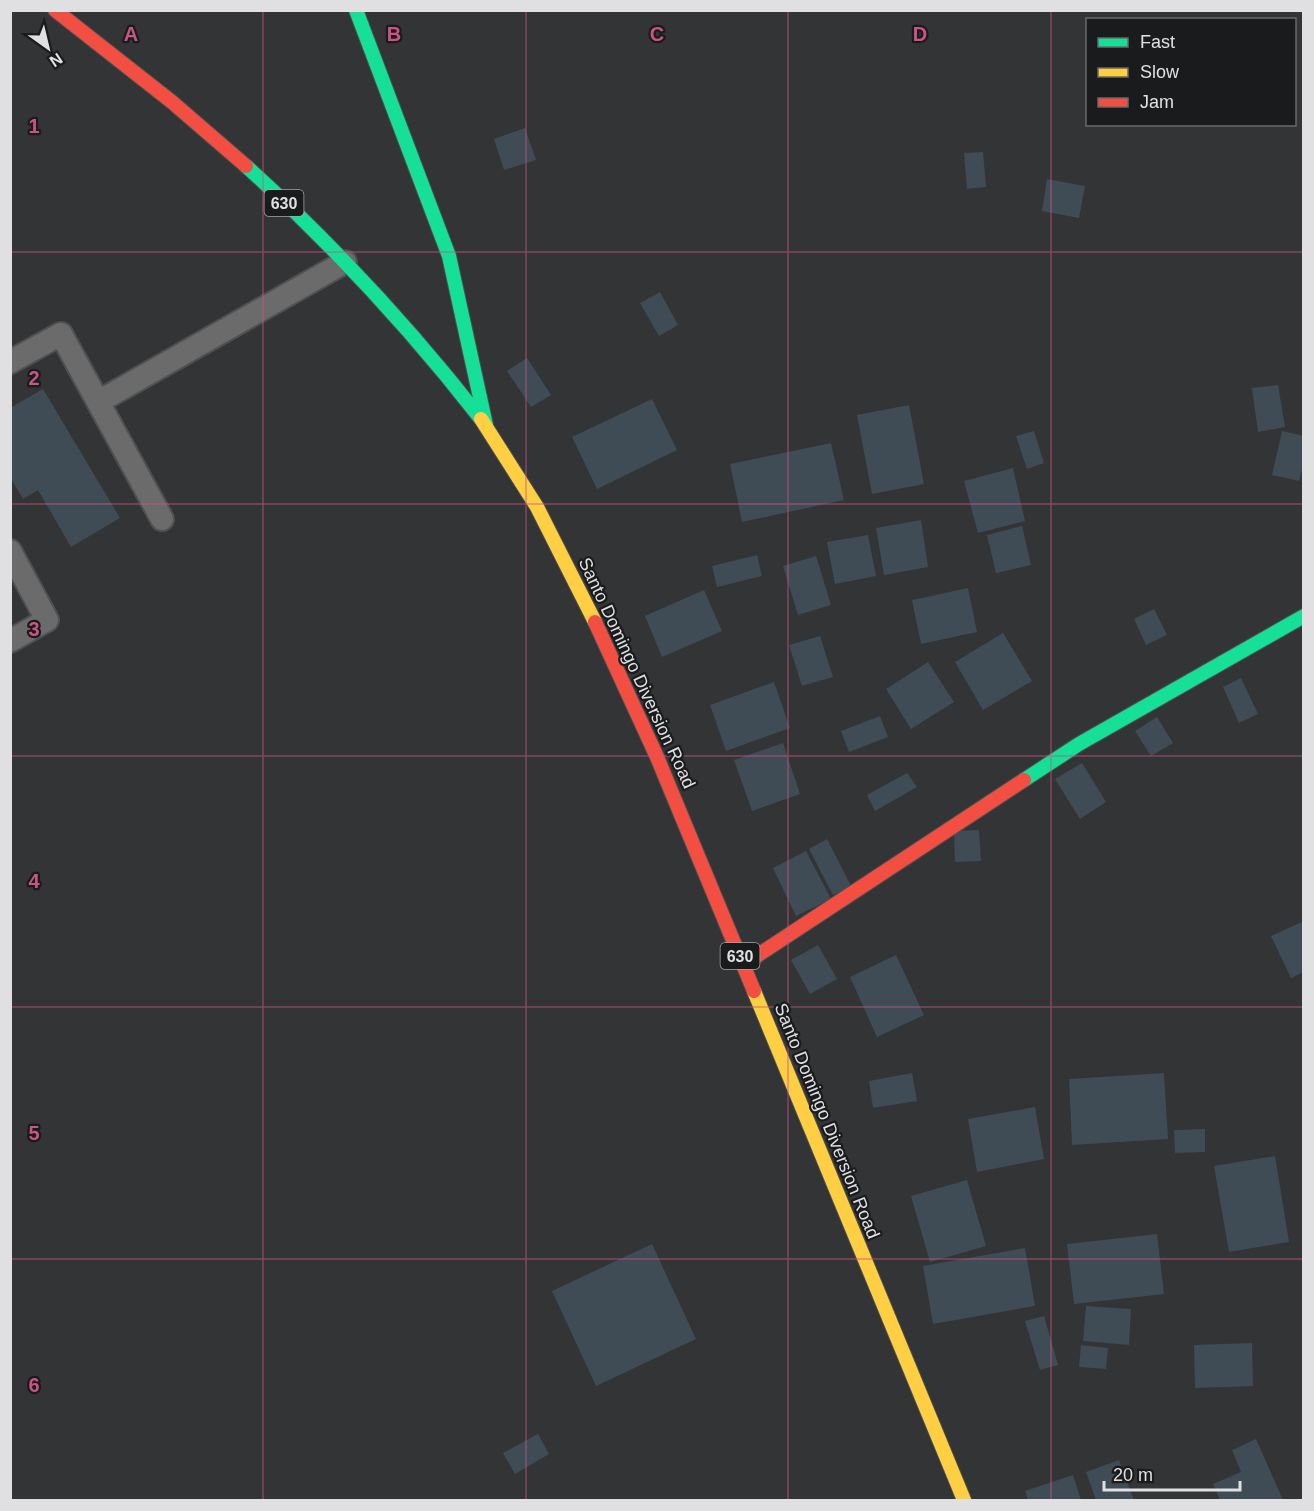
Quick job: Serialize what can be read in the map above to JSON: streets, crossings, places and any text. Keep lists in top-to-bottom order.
{
  "streets": {
    "main road": ["630", "Santo Domingo Diversion Road"]
  },
  "legend": ["Fast", "Slow", "Jam"],
  "scale_bar": "20 m",
  "north": "bottom right",
  "grid": {
    "columns": [
      "A",
      "B",
      "C",
      "D"
    ],
    "rows": [
      "1",
      "2",
      "3",
      "4",
      "5",
      "6"
    ]
  }
}
